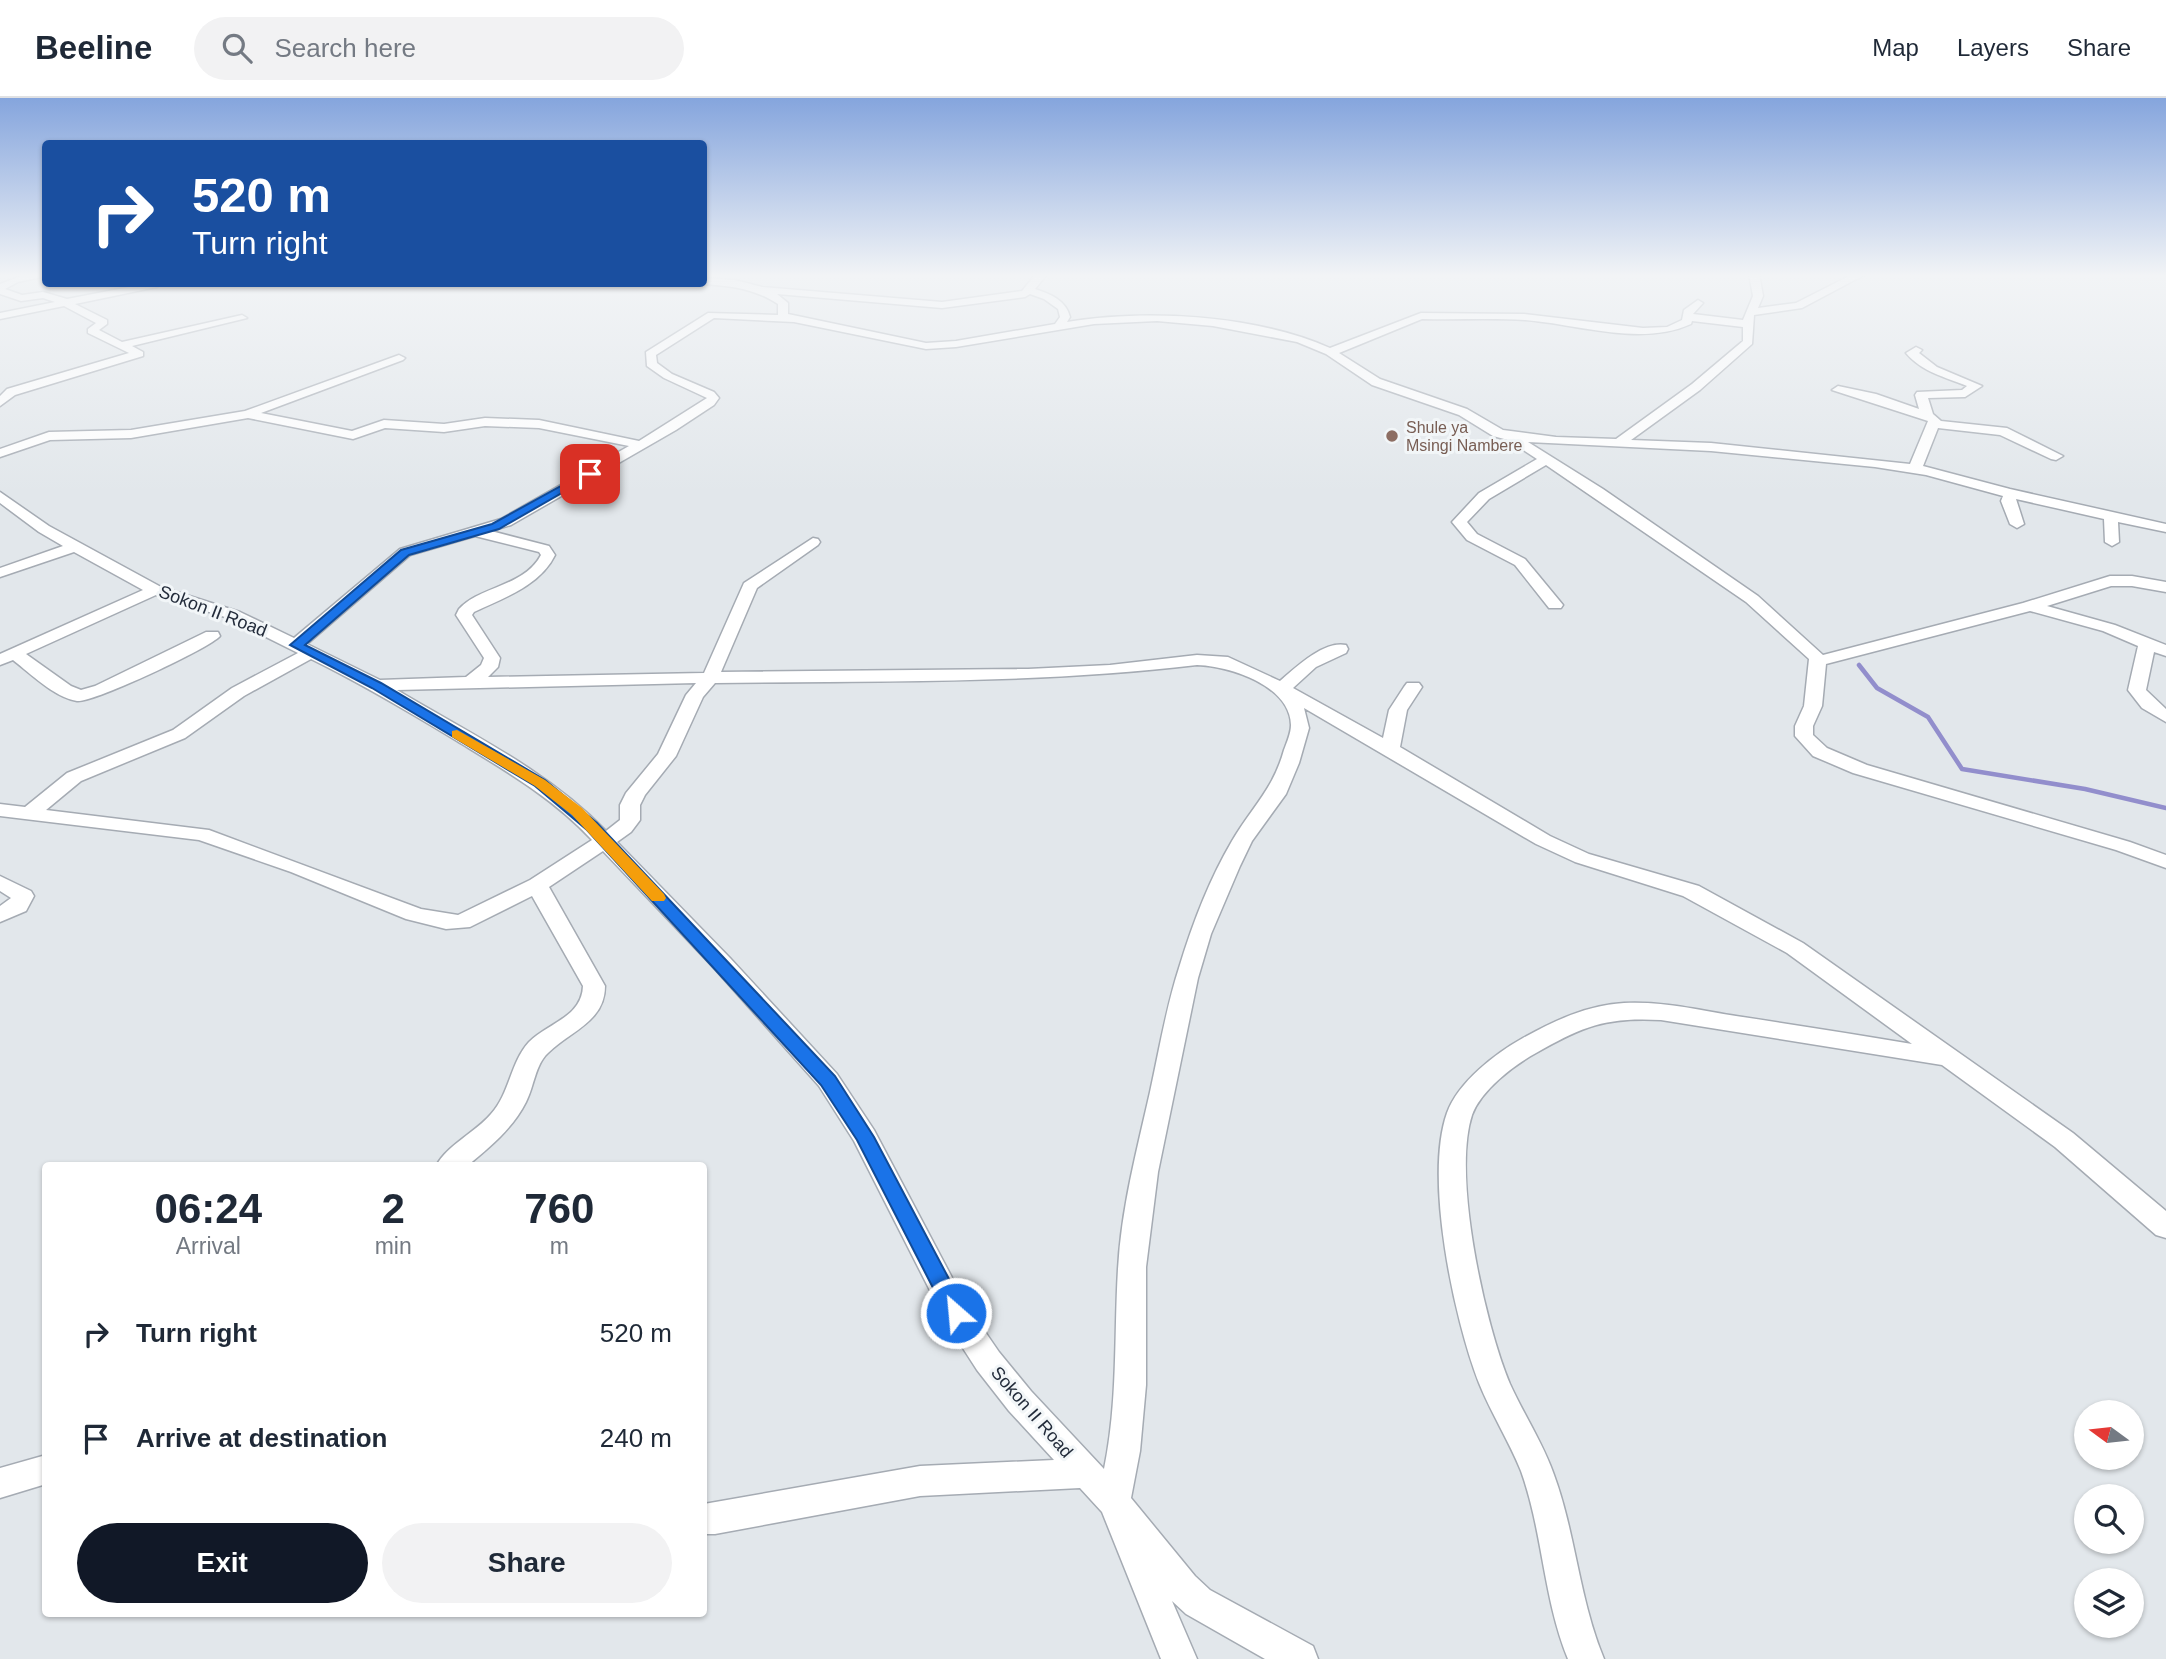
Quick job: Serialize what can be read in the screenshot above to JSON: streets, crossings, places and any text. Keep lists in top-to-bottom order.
{
  "streets": {
    "street": ["Sokon II Road"]
  },
  "places": ["Shule ya Msingi Nambere"],
  "north": "left",
  "page": {
    "header": "Beeline",
    "search": "Search here",
    "nav": ["Map", "Layers", "Share"],
    "turn": ["520 m", "Turn right"],
    "eta": [
      "06:24",
      "Arrival",
      "2",
      "min",
      "760",
      "m"
    ],
    "list": [
      {
        "name": "Turn right",
        "value": "520 m"
      },
      {
        "name": "Arrive at destination",
        "value": "240 m"
      }
    ],
    "buttons": ["Exit", "Share"]
  }
}
